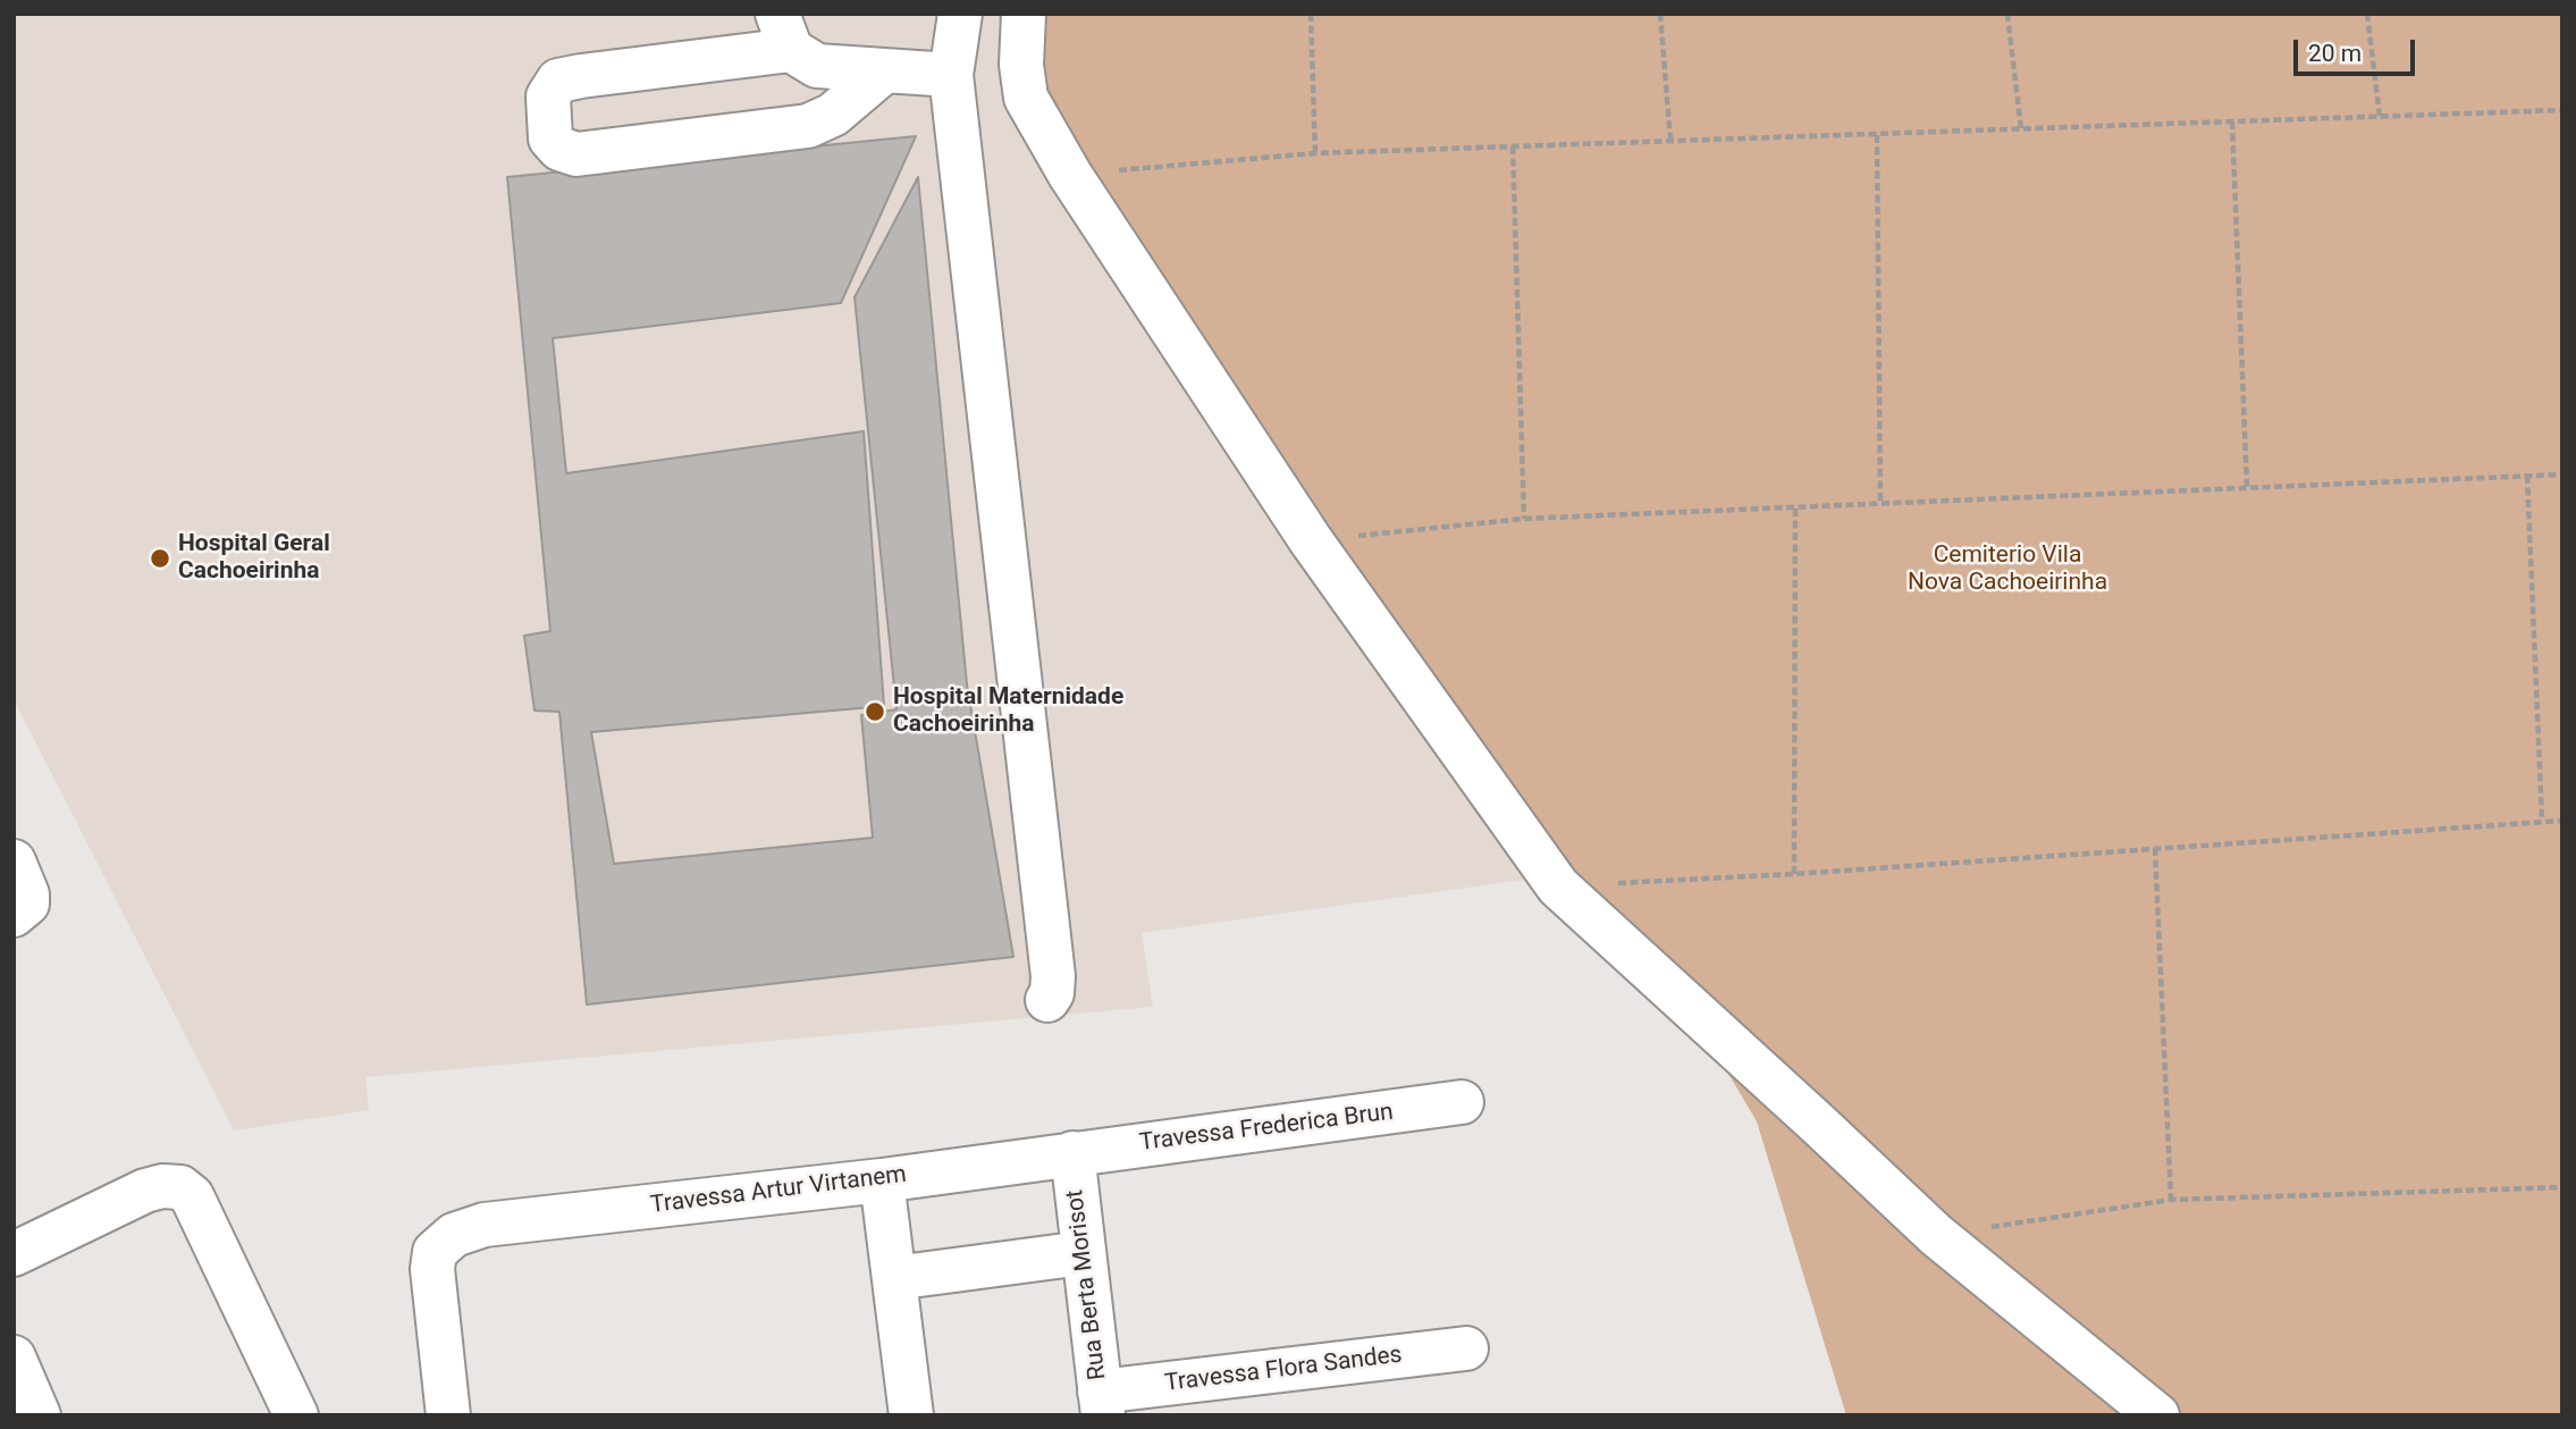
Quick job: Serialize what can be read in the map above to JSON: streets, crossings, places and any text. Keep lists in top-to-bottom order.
{
  "streets": {
    "street": [
      "Travessa Frederica Brun",
      "Travessa Artur Virtanem",
      "Rua Berta Morisot",
      "Travessa Flora Sandes"
    ]
  },
  "crossings": [
    ["Travessa Frederica Brun", "Travessa Artur Virtanem"],
    ["Travessa Frederica Brun", "Rua Berta Morisot"],
    ["Travessa Artur Virtanem", "Rua Berta Morisot"],
    ["Rua Berta Morisot", "Travessa Flora Sandes"]
  ],
  "parks": ["Cemiterio Vila Nova Cachoeirinha"],
  "places": ["Hospital Geral Cachoeirinha", "Hospital Maternidade Cachoeirinha"],
  "scale_bar": "20 m"
}
